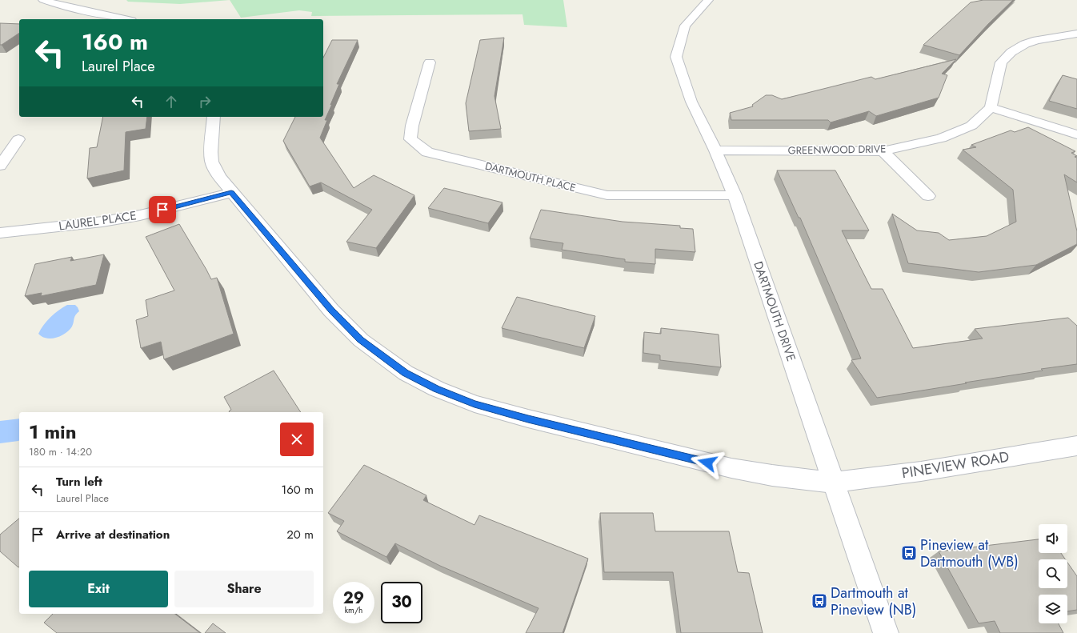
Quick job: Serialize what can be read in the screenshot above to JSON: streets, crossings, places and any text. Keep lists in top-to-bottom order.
{
  "streets": {
    "street": [
      "GREENWOOD DRIVE",
      "DARTMOUTH PLACE",
      "LAUREL PLACE",
      "DARTMOUTH DRIVE",
      "PINEVIEW ROAD"
    ]
  },
  "crossings": [
    ["GREENWOOD DRIVE", "DARTMOUTH DRIVE"],
    ["DARTMOUTH PLACE", "DARTMOUTH DRIVE"],
    ["LAUREL PLACE", "PINEVIEW ROAD"],
    ["DARTMOUTH DRIVE", "PINEVIEW ROAD"]
  ],
  "places": {
    "bus stop": ["Pineview at Dartmouth (WB)", "Dartmouth at Pineview (NB)"]
  },
  "page": {
    "turn": ["160 m", "Laurel Place"],
    "heading": ["1 min", "180 m · 14:20"],
    "list": [
      {
        "name": "Turn left",
        "note": "Laurel Place",
        "value": "160 m"
      },
      {
        "name": "Arrive at destination",
        "value": "20 m"
      }
    ],
    "buttons": ["Exit", "Share"],
    "speed": "29 km/h",
    "limit": "30"
  }
}
